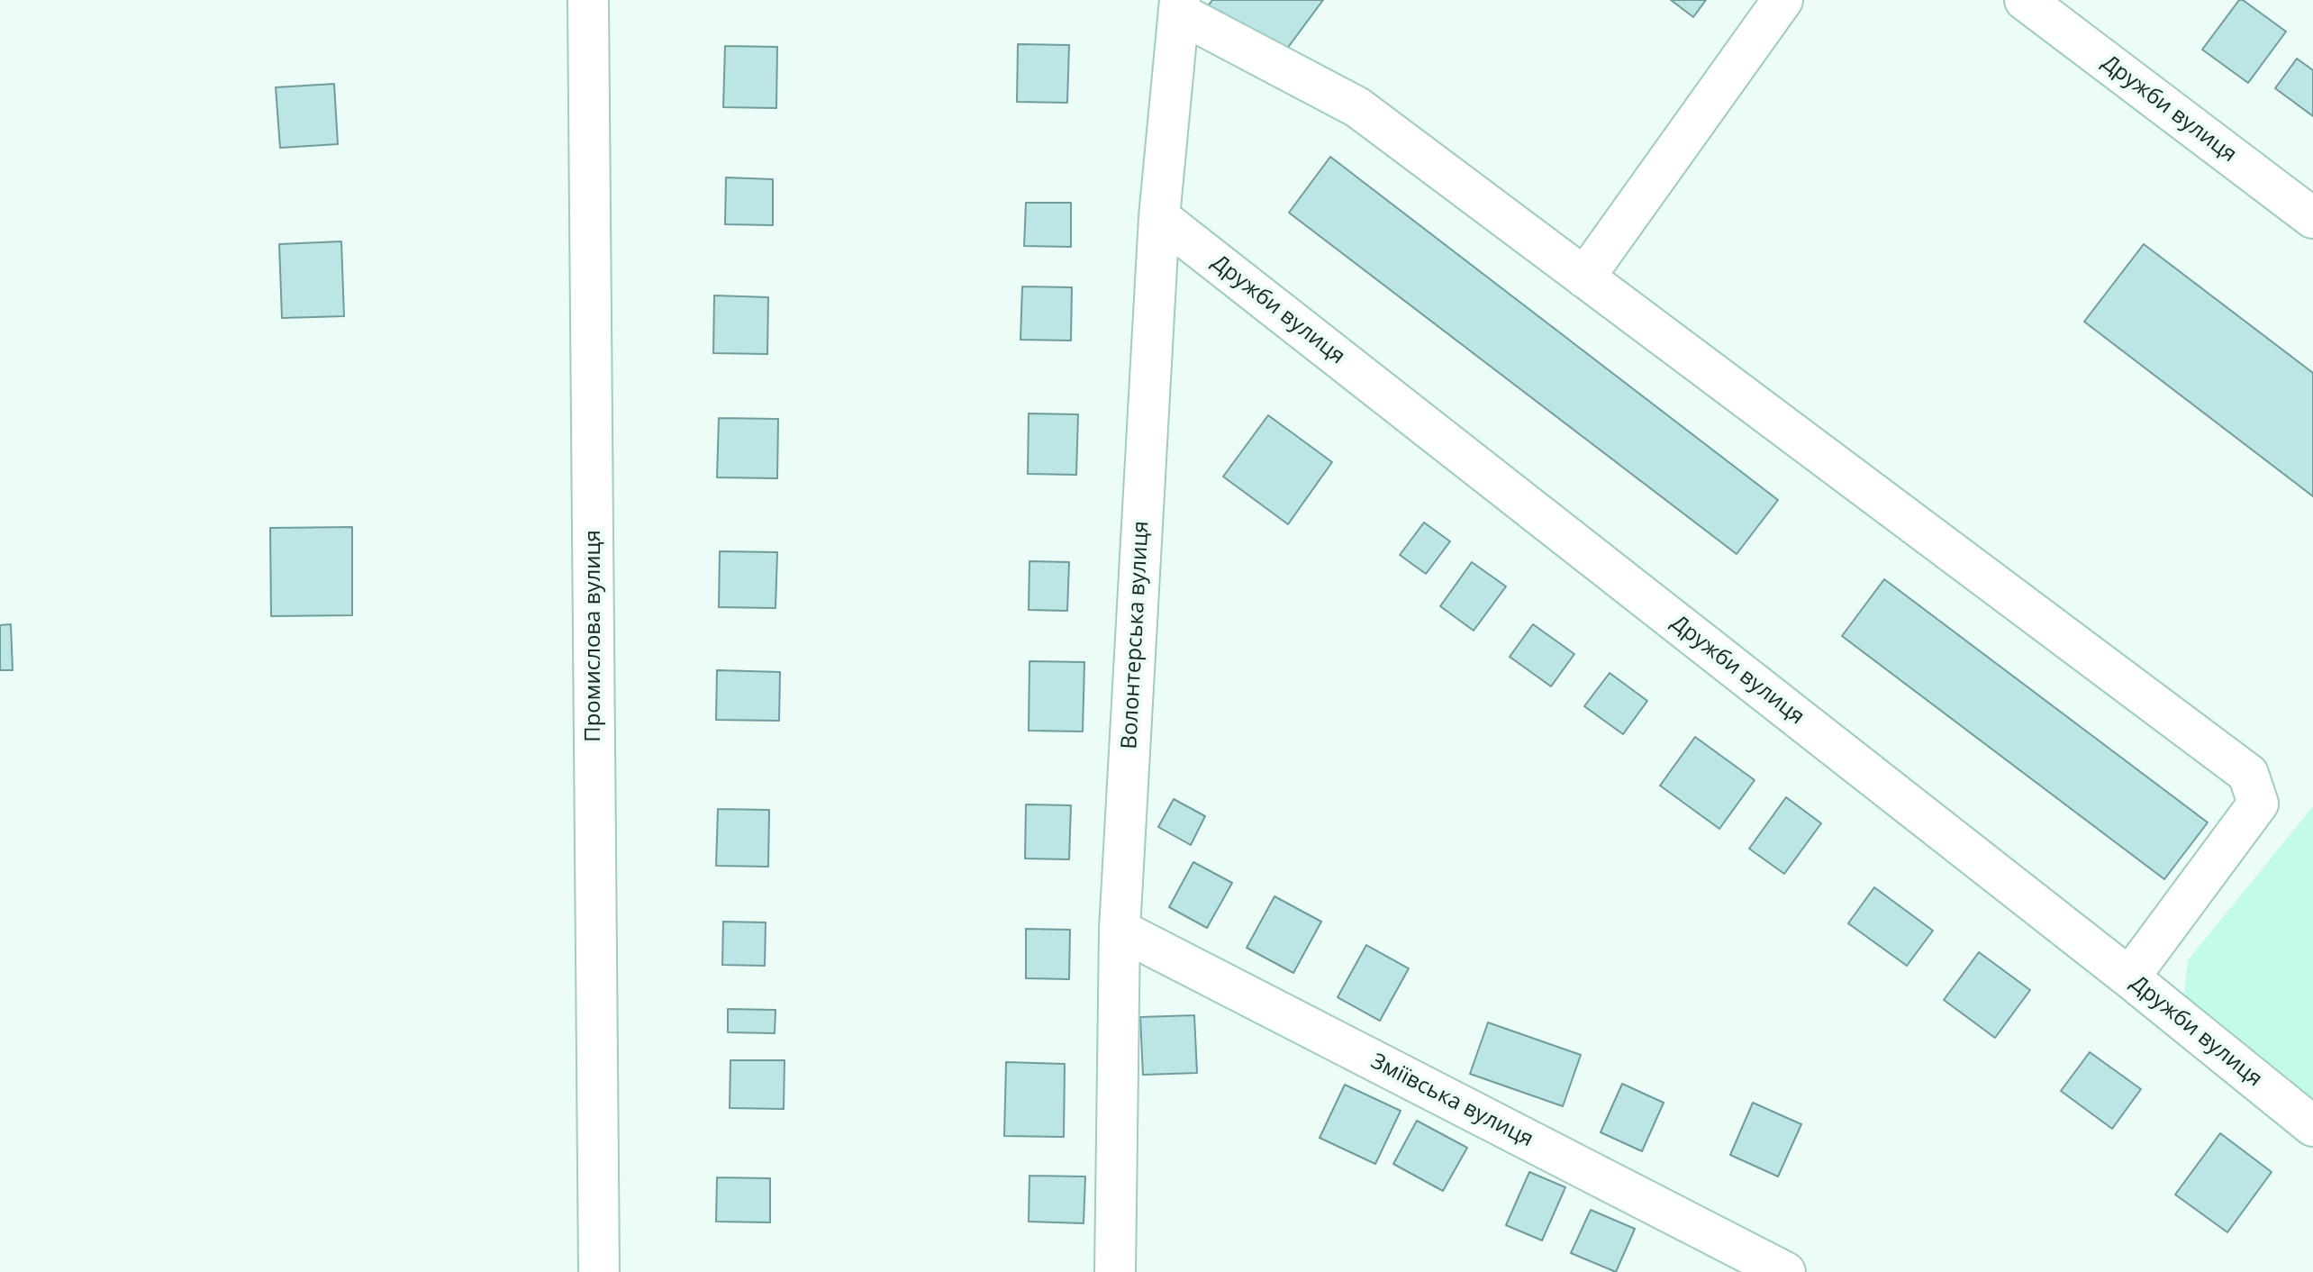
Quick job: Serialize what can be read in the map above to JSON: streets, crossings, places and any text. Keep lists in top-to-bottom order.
{
  "streets": {
    "street": [
      "Дружби вулиця",
      "Волонтерська вулиця",
      "Промислова вулиця",
      "Зміївська вулиця"
    ]
  },
  "crossings": [
    ["Дружби вулиця", "Волонтерська вулиця"],
    ["Волонтерська вулиця", "Зміївська вулиця"]
  ]
}
